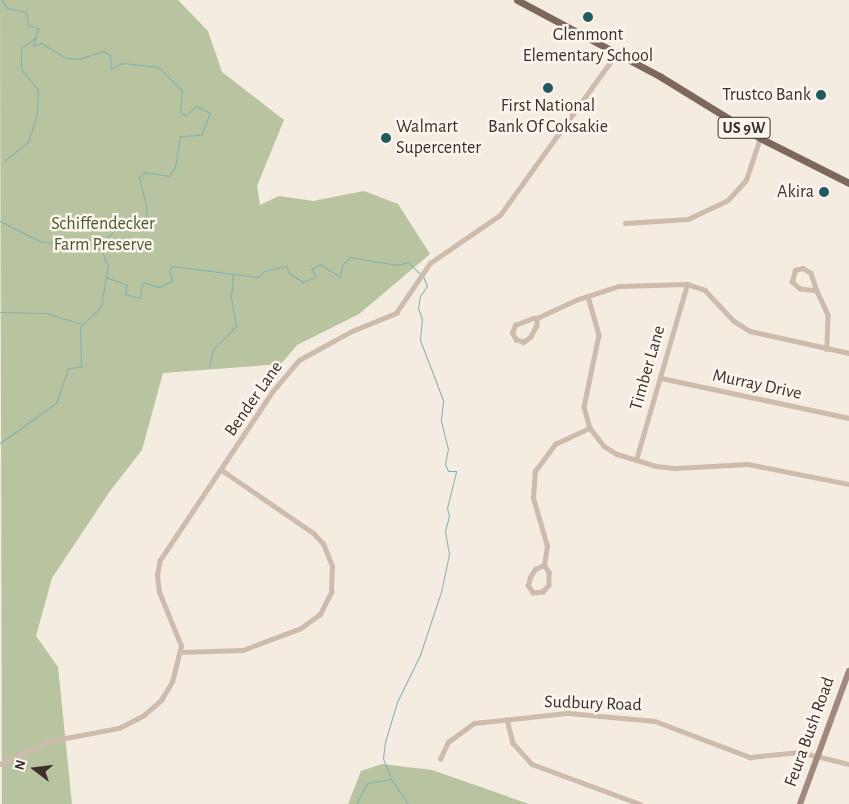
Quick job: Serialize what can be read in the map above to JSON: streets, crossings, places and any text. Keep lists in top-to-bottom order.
{
  "streets": {
    "main road": ["US 9W", "Feura Bush Road"],
    "street": [
      "Timber Lane",
      "Murray Drive",
      "Bender Lane",
      "Sudbury Road"
    ]
  },
  "crossings": [
    ["US 9W", "Bender Lane"],
    ["Timber Lane", "Murray Drive"],
    ["Sudbury Road", "Feura Bush Road"]
  ],
  "parks": ["Schiffendecker Farm Preserve"],
  "places": [
    "Glenmont Elementary School",
    "First National Bank Of Coksakie",
    "Trustco Bank",
    "Walmart Supercenter",
    "Akira"
  ],
  "north": "left"
}
